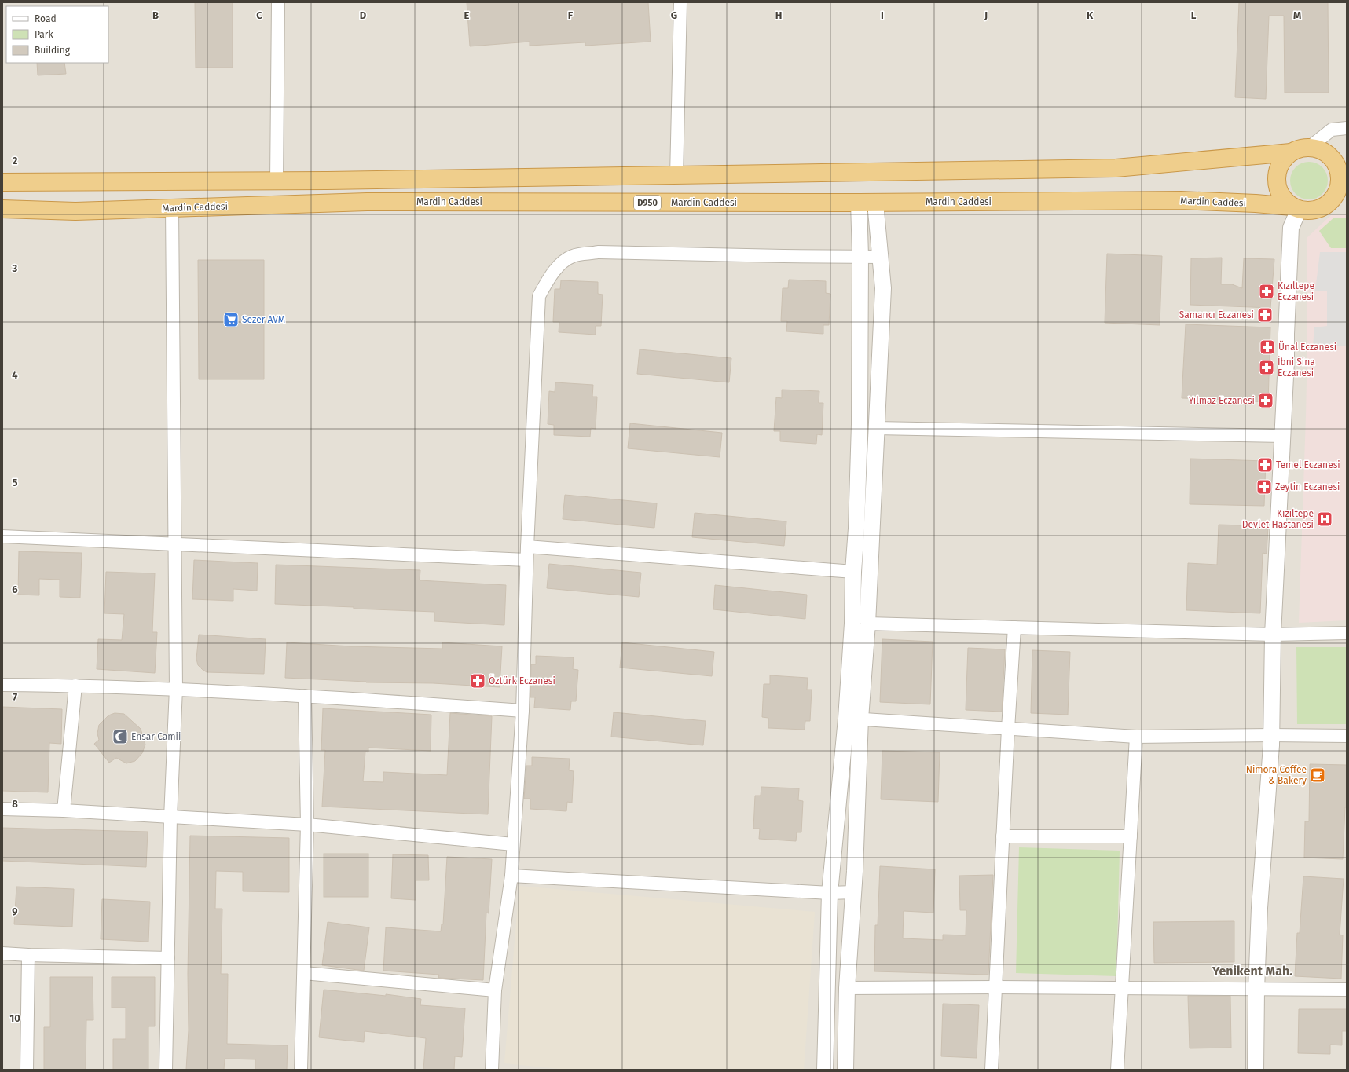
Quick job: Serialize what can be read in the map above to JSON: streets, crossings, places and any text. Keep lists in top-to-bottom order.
{
  "streets": {
    "highway": ["Mardin Caddesi", "D950"]
  },
  "districts": ["Yenikent Mah."],
  "places": {
    "pharmacy": [
      "Kızıltepe Eczanesi",
      "Samancı Eczanesi",
      "Ünal Eczanesi",
      "İbni Sina Eczanesi",
      "Yılmaz Eczanesi",
      "Temel Eczanesi",
      "Zeytin Eczanesi",
      "Öztürk Eczanesi"
    ],
    "supermarket": ["Sezer AVM"],
    "hospital": ["Kızıltepe Devlet Hastanesi"],
    "mosque": ["Ensar Camii"],
    "cafe": ["Nimora Coffee & Bakery"]
  },
  "legend": ["Road", "Park", "Building"],
  "grid": {
    "columns": [
      "B",
      "C",
      "D",
      "E",
      "F",
      "G",
      "H",
      "I",
      "J",
      "K",
      "L",
      "M"
    ],
    "rows": [
      "2",
      "3",
      "4",
      "5",
      "6",
      "7",
      "8",
      "9",
      "10"
    ]
  }
}
